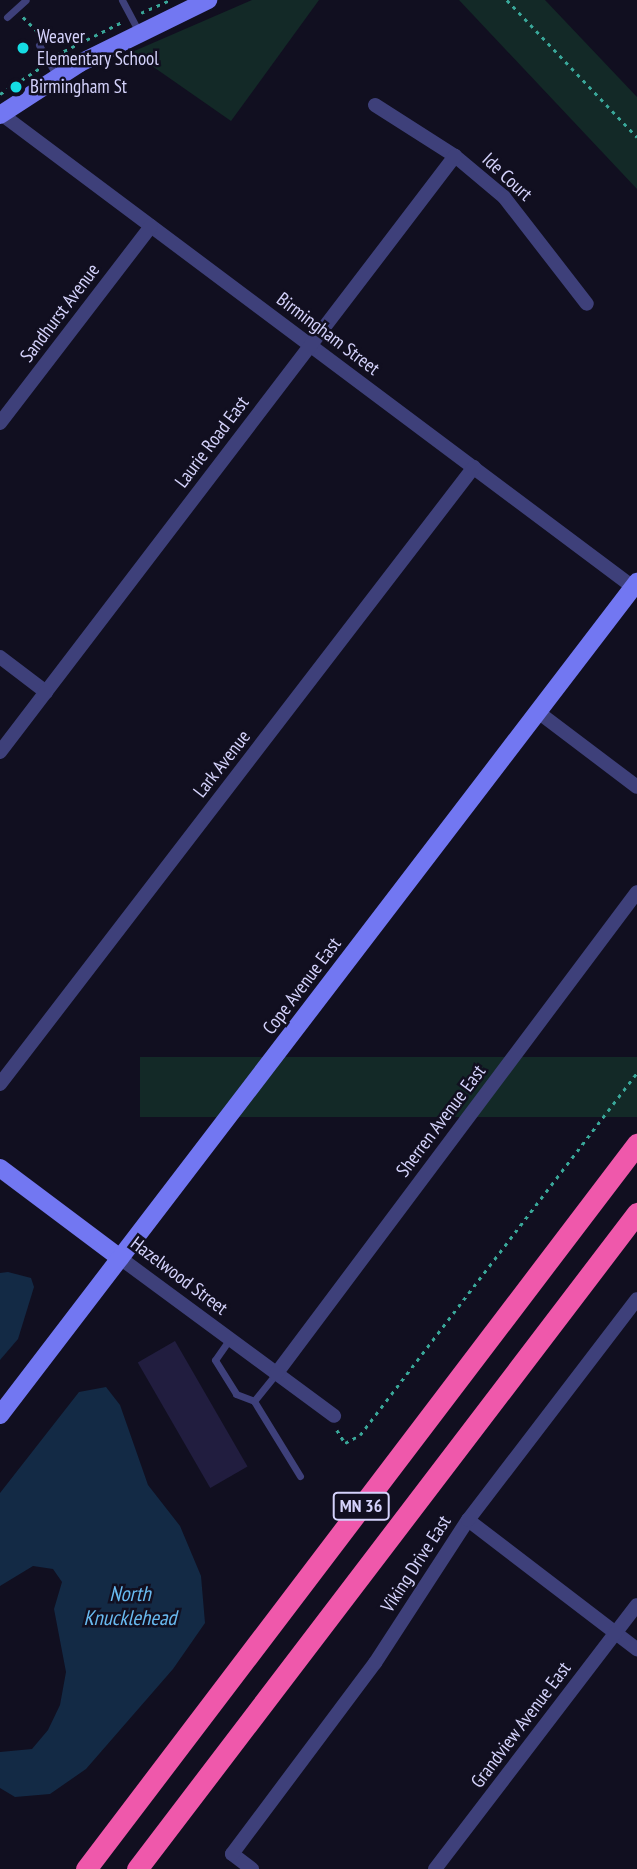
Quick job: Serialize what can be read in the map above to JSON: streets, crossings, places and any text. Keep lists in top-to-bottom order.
{
  "streets": {
    "highway": ["MN 36"],
    "street": [
      "Ide Court",
      "Sandhurst Avenue",
      "Birmingham Street",
      "Laurie Road East",
      "Lark Avenue",
      "Cope Avenue East",
      "Sherren Avenue East",
      "Hazelwood Street",
      "Viking Drive East",
      "Grandview Avenue East"
    ]
  },
  "crossings": [
    ["Ide Court", "Laurie Road East"],
    ["Sandhurst Avenue", "Birmingham Street"],
    ["Birmingham Street", "Laurie Road East"],
    ["Birmingham Street", "Lark Avenue"],
    ["Birmingham Street", "Cope Avenue East"],
    ["Cope Avenue East", "Hazelwood Street"],
    ["Sherren Avenue East", "Hazelwood Street"]
  ],
  "water": ["North Knucklehead"],
  "places": ["Weaver Elementary School", "Birmingham St"]
}
